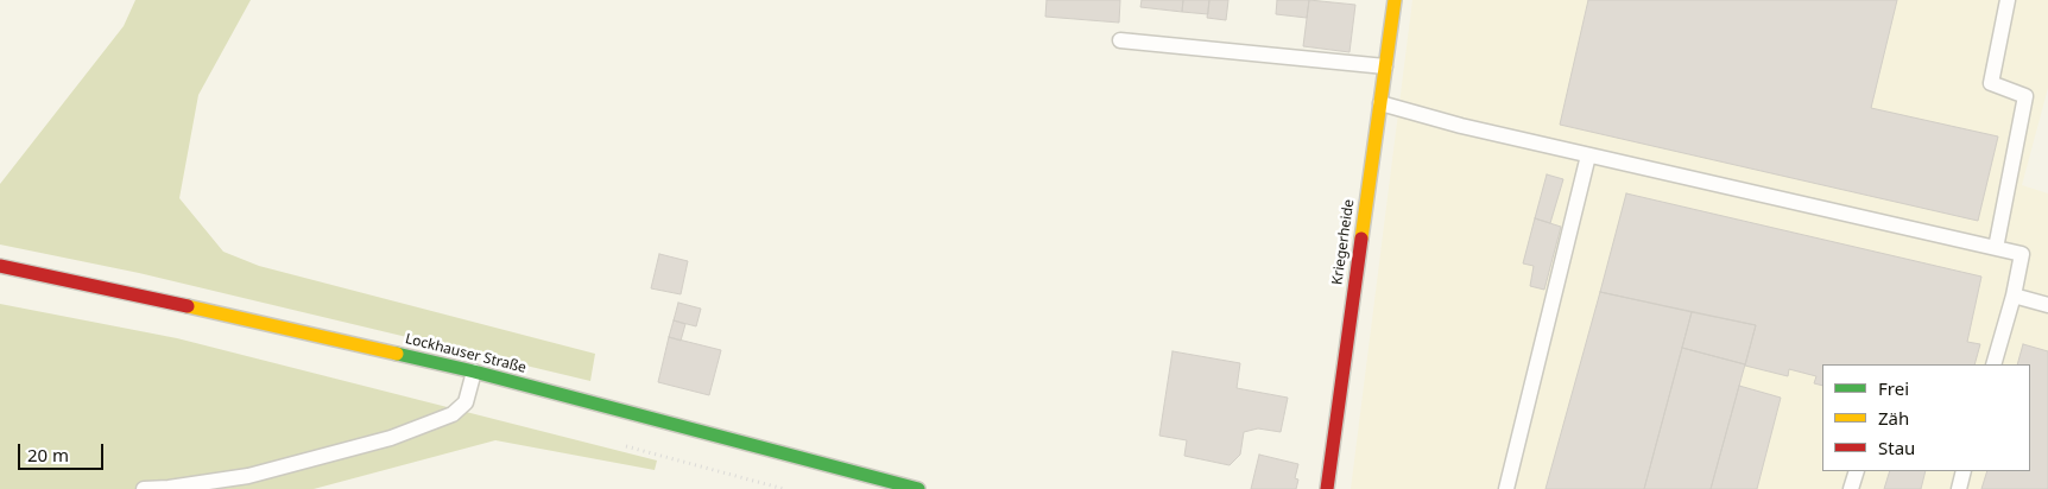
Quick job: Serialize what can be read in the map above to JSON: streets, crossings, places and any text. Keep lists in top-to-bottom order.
{
  "streets": {
    "street": ["Kriegerheide", "Lockhauser Straße"]
  },
  "legend": ["Frei", "Zäh", "Stau"],
  "scale_bar": "20 m"
}
